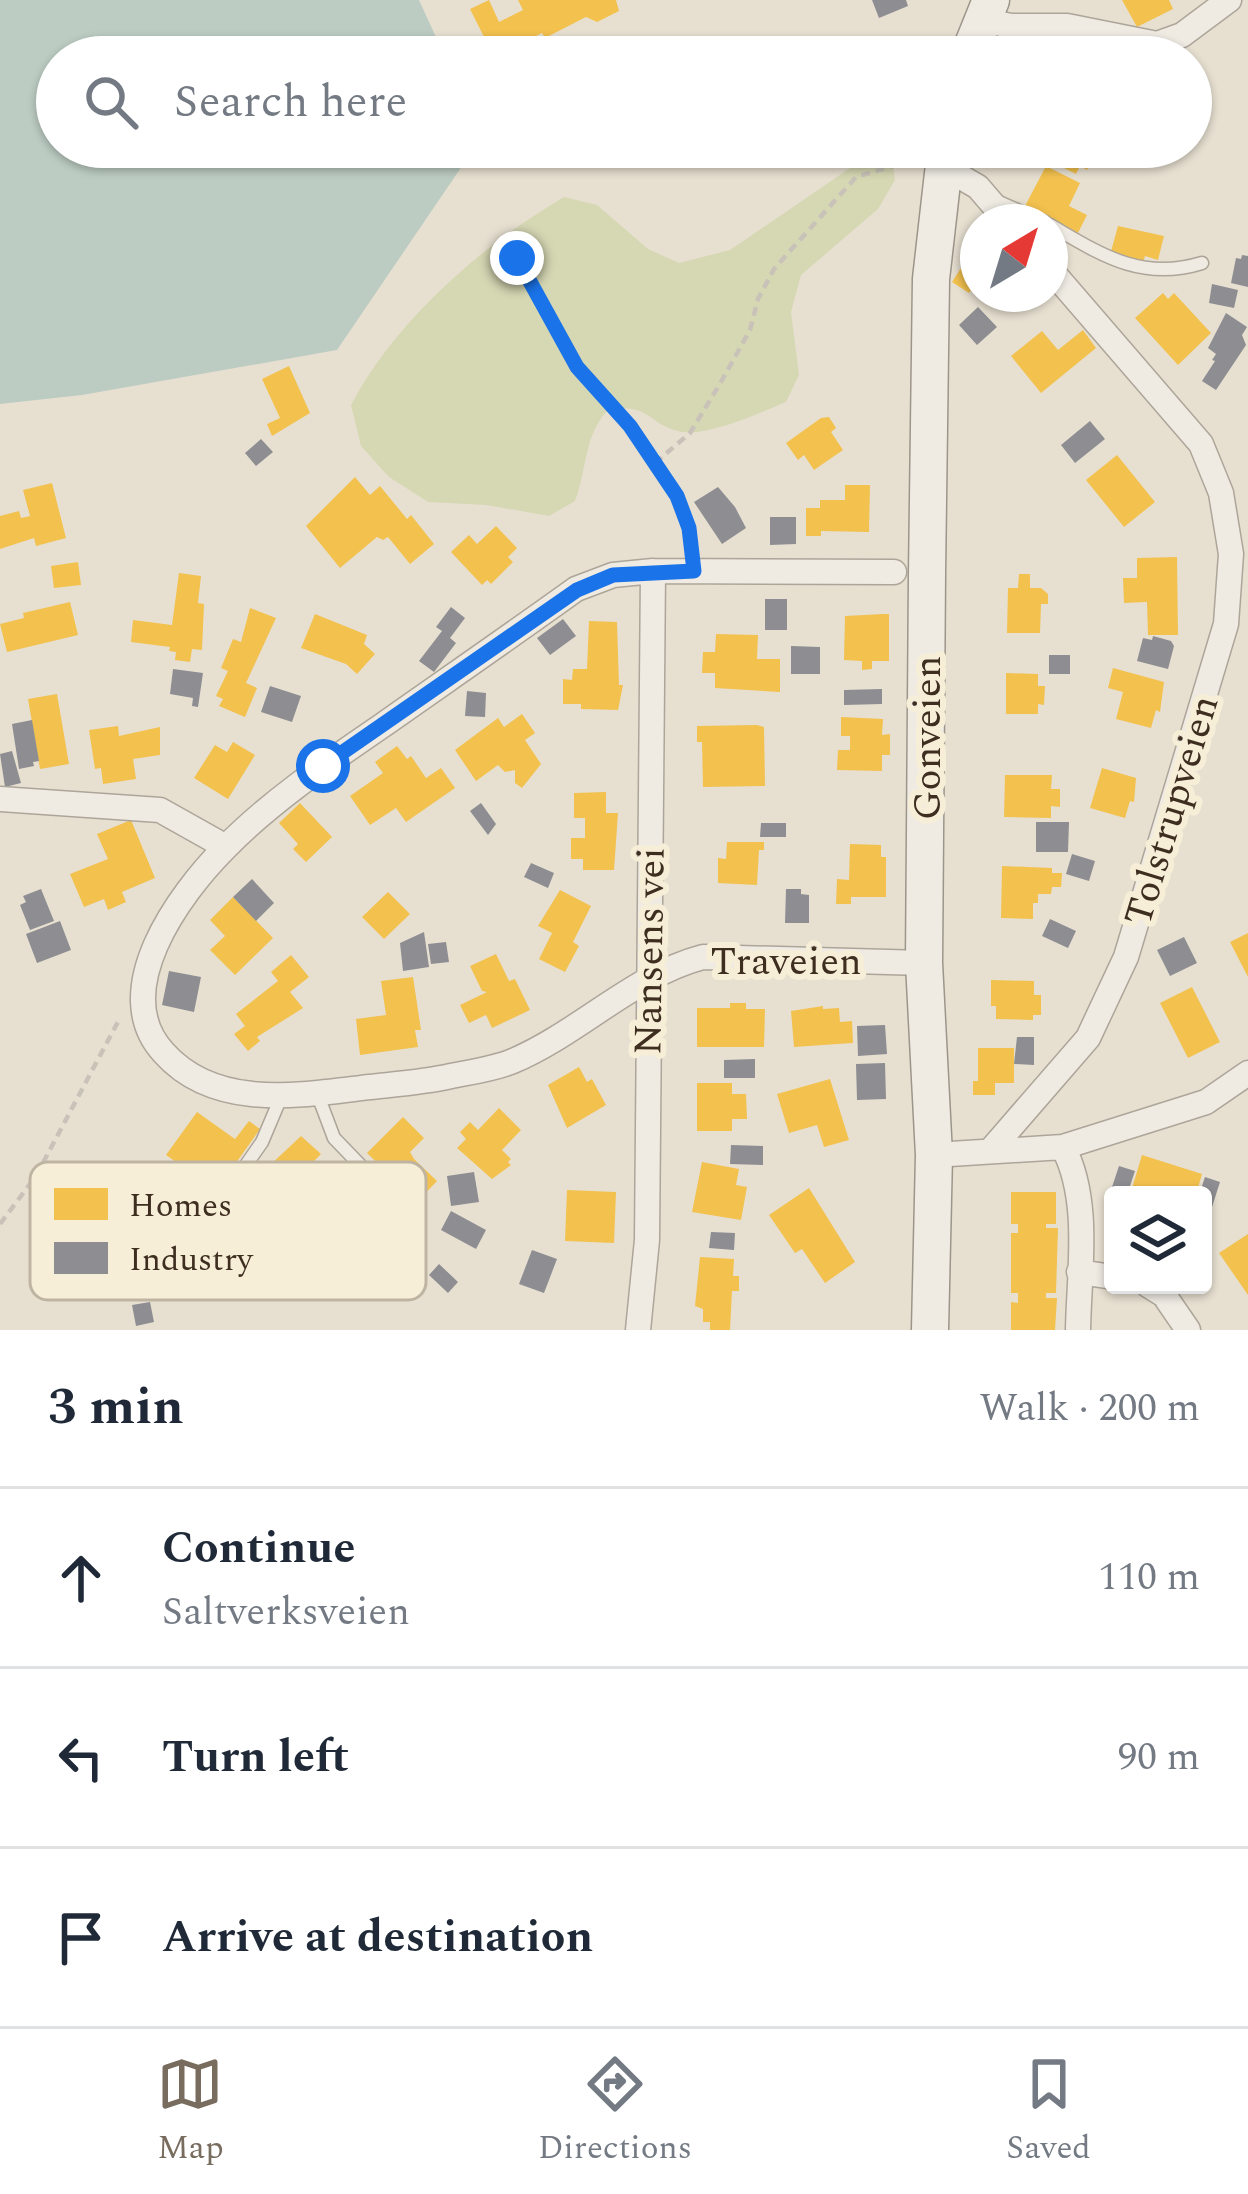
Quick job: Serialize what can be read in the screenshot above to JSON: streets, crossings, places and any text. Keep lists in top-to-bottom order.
{
  "streets": {
    "street": [
      "Gonveien",
      "Tolstrupveien",
      "Nansens vei",
      "Traveien"
    ]
  },
  "crossings": [
    ["Gonveien", "Traveien"],
    ["Nansens vei", "Traveien"]
  ],
  "legend": ["Homes", "Industry"],
  "north": "top right",
  "page": {
    "search": "Search here",
    "heading": ["3 min", "Walk · 200 m"],
    "list": [
      ["Continue", "Saltverksveien", "110 m"],
      ["Turn left", "90 m"],
      "Arrive at destination"
    ],
    "nav": ["Map", "Directions", "Saved"]
  }
}
